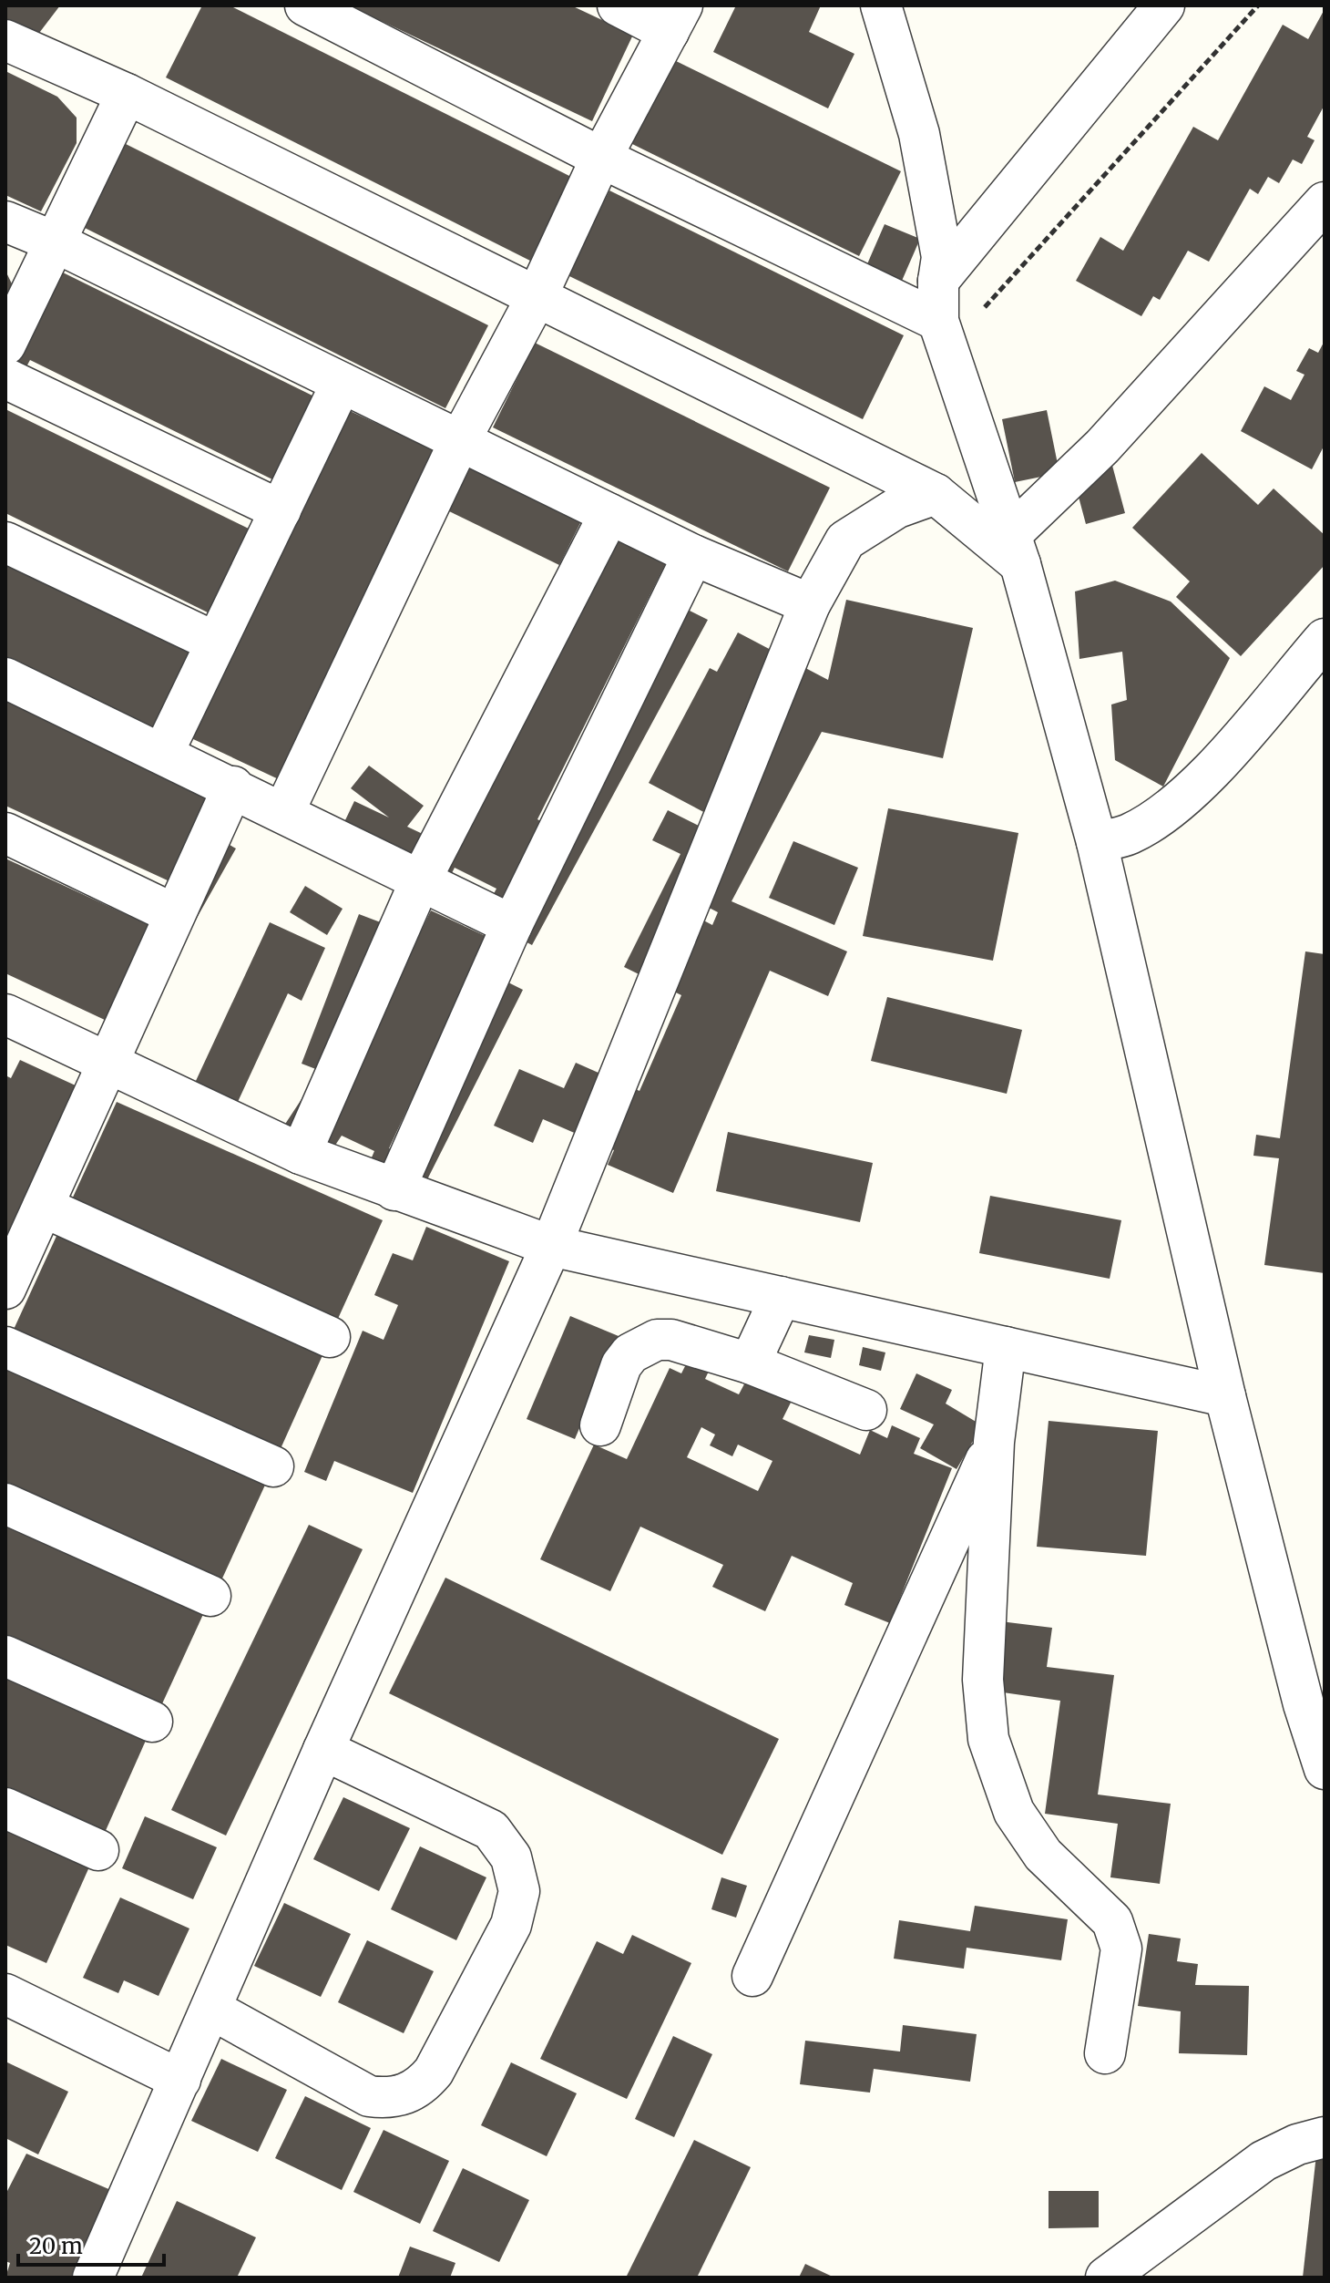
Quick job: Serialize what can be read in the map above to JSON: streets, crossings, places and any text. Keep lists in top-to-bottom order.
{
  "scale_bar": "20 m"
}
